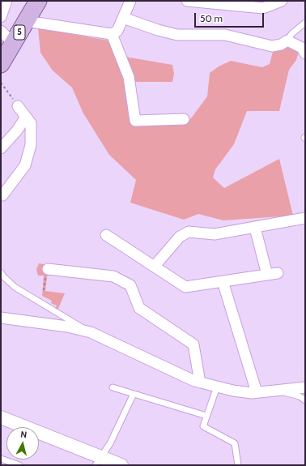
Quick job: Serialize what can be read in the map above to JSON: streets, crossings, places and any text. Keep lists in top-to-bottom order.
{
  "streets": {
    "main road": ["5"]
  },
  "scale_bar": "50 m",
  "north": "top"
}
